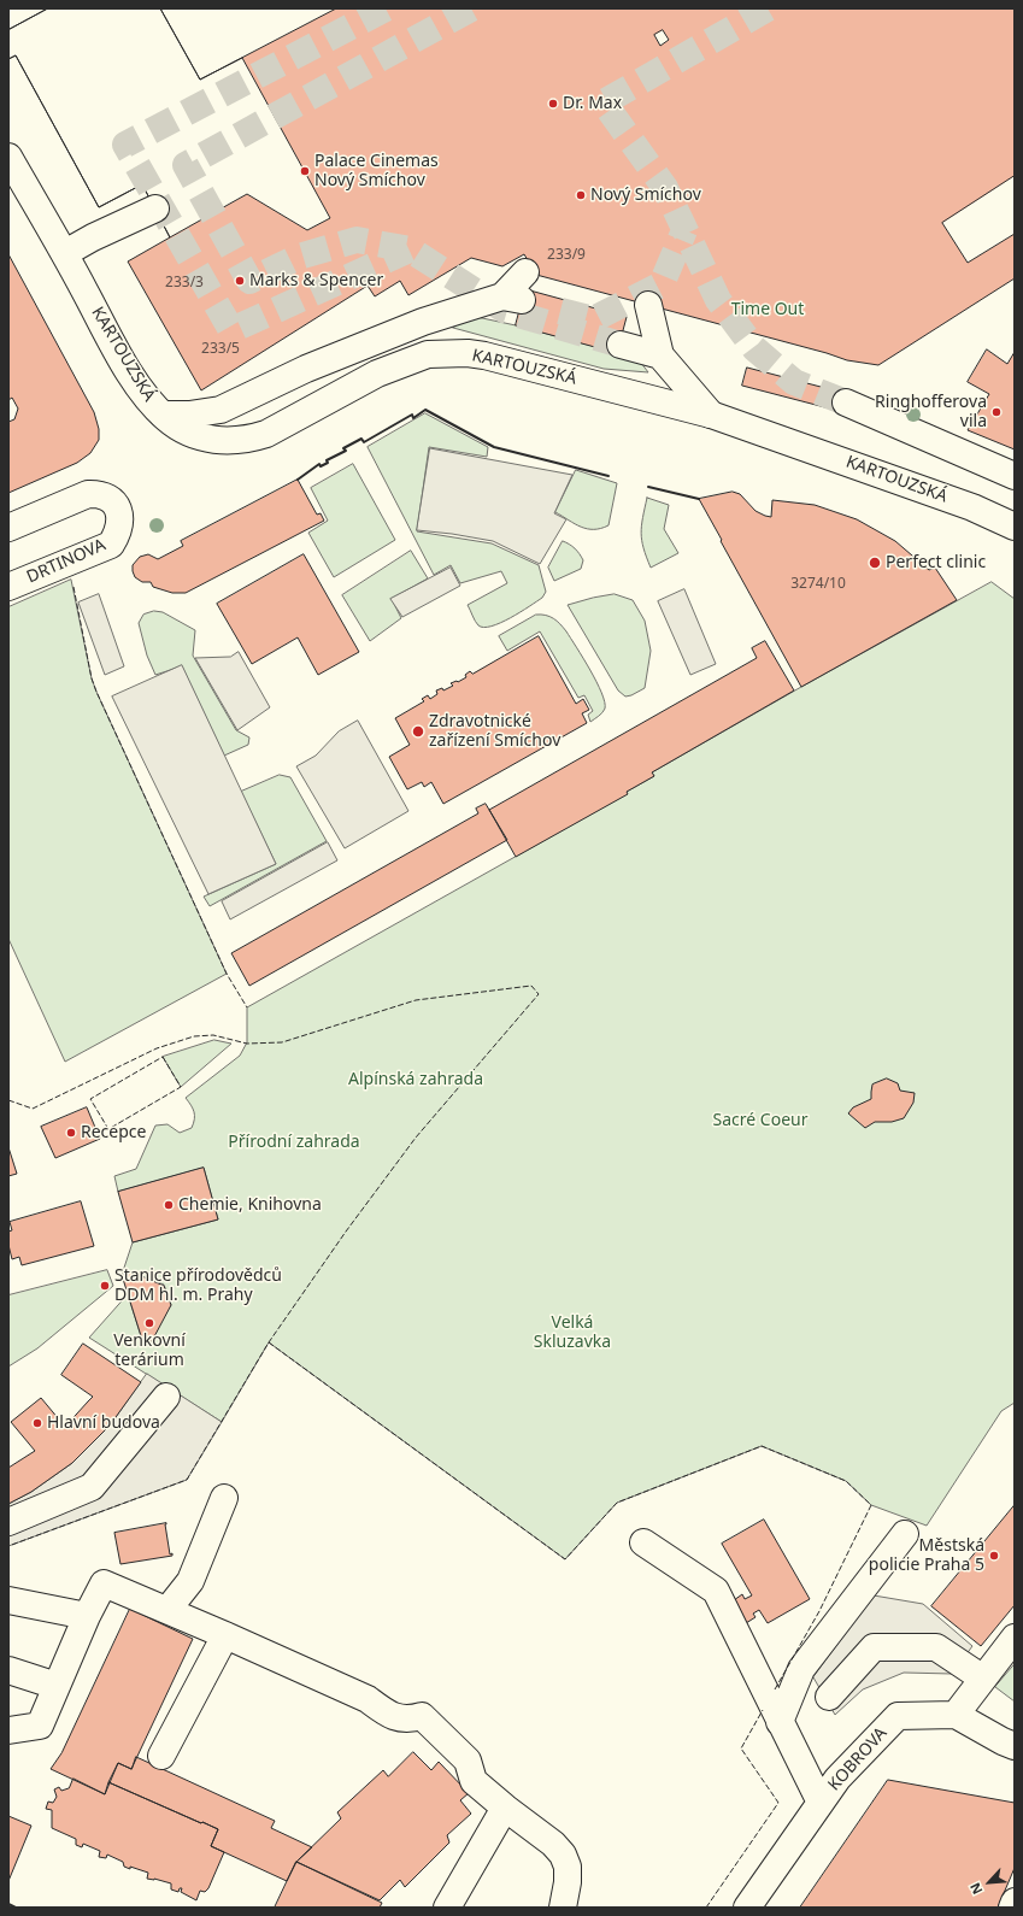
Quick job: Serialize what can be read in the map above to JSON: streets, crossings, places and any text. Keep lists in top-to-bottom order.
{
  "streets": {
    "main road": ["KARTOUZSKÁ", "DRTINOVA", "KOBROVA"]
  },
  "parks": [
    "Time Out",
    "Alpínská zahrada",
    "Sacré Coeur",
    "Přírodní zahrada",
    "Velká Skluzavka"
  ],
  "places": [
    "Dr. Max",
    "Palace Cinemas Nový Smíchov",
    "Nový Smíchov",
    "Marks & Spencer",
    "Ringhofferova vila",
    "Perfect clinic",
    "Zdravotnické zařízení Smíchov",
    "Recepce",
    "Chemie, Knihovna",
    "Stanice přírodovědců DDM hl. m. Prahy",
    "Venkovní terárium",
    "Hlavní budova",
    "Městská policie Praha 5"
  ],
  "house_numbers": [
    "233/9",
    "233/3",
    "233/5",
    "3274/10"
  ],
  "north": "bottom left"
}
